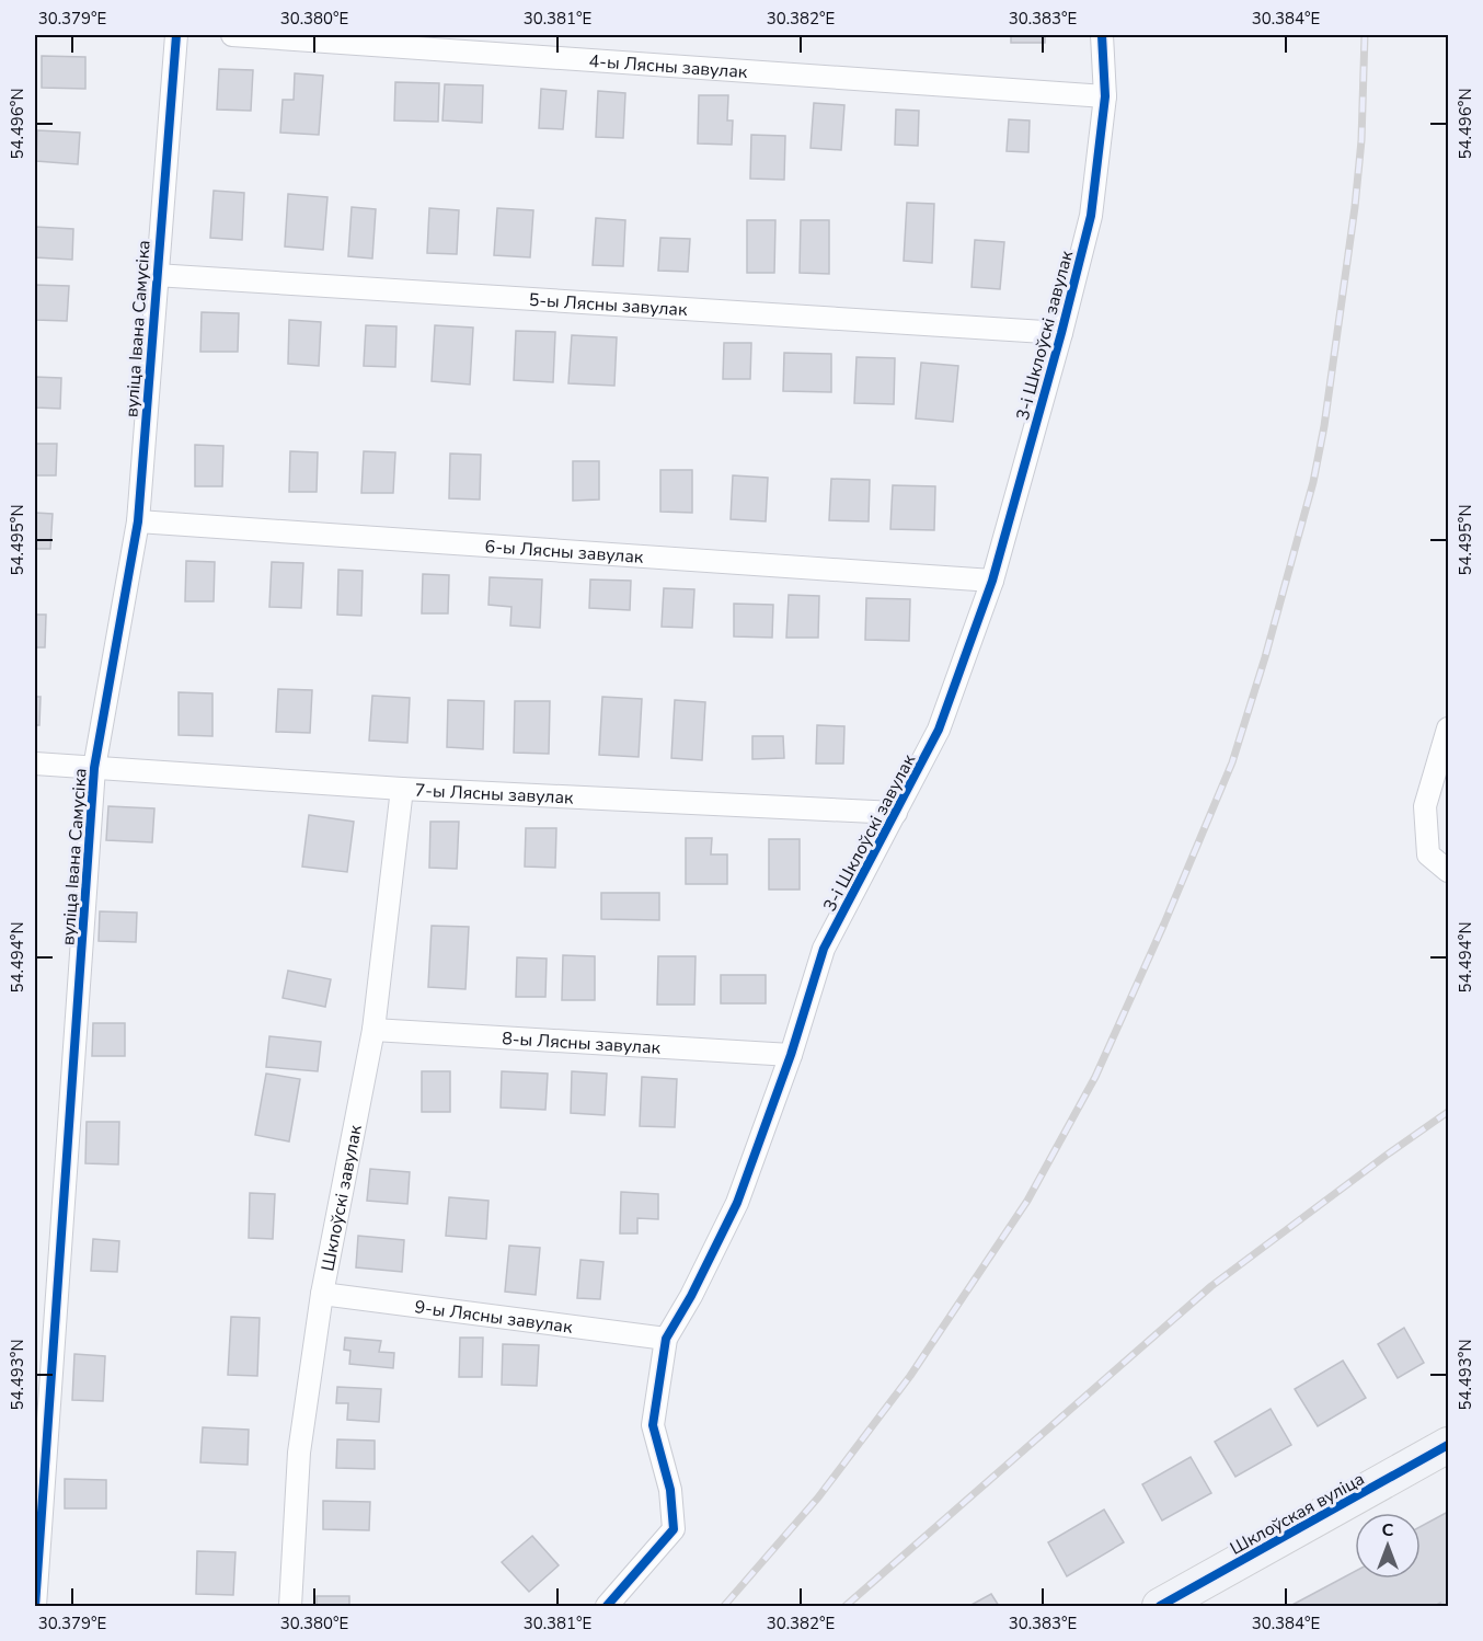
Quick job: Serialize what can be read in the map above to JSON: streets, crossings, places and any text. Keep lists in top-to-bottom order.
{
  "streets": {
    "main road": ["Шклоўская вуліца"],
    "street": [
      "4-ы Лясны завулак",
      "5-ы Лясны завулак",
      "вуліца Івана Самусіка",
      "3-і Шклоўскі завулак",
      "6-ы Лясны завулак",
      "7-ы Лясны завулак",
      "8-ы Лясны завулак",
      "Шклоўскі завулак",
      "9-ы Лясны завулак"
    ]
  },
  "crossings": [
    ["4-ы Лясны завулак", "3-і Шклоўскі завулак"],
    ["5-ы Лясны завулак", "вуліца Івана Самусіка"],
    ["5-ы Лясны завулак", "3-і Шклоўскі завулак"],
    ["вуліца Івана Самусіка", "6-ы Лясны завулак"],
    ["вуліца Івана Самусіка", "7-ы Лясны завулак"],
    ["3-і Шклоўскі завулак", "6-ы Лясны завулак"],
    ["3-і Шклоўскі завулак", "7-ы Лясны завулак"],
    ["3-і Шклоўскі завулак", "8-ы Лясны завулак"],
    ["3-і Шклоўскі завулак", "9-ы Лясны завулак"],
    ["7-ы Лясны завулак", "Шклоўскі завулак"],
    ["8-ы Лясны завулак", "Шклоўскі завулак"],
    ["Шклоўскі завулак", "9-ы Лясны завулак"]
  ],
  "north": "top",
  "coordinates": [
    "30.379°E",
    "30.380°E",
    "30.381°E",
    "30.382°E",
    "30.383°E",
    "30.384°E",
    "54.496°N",
    "54.495°N",
    "54.494°N",
    "54.493°N"
  ]
}
